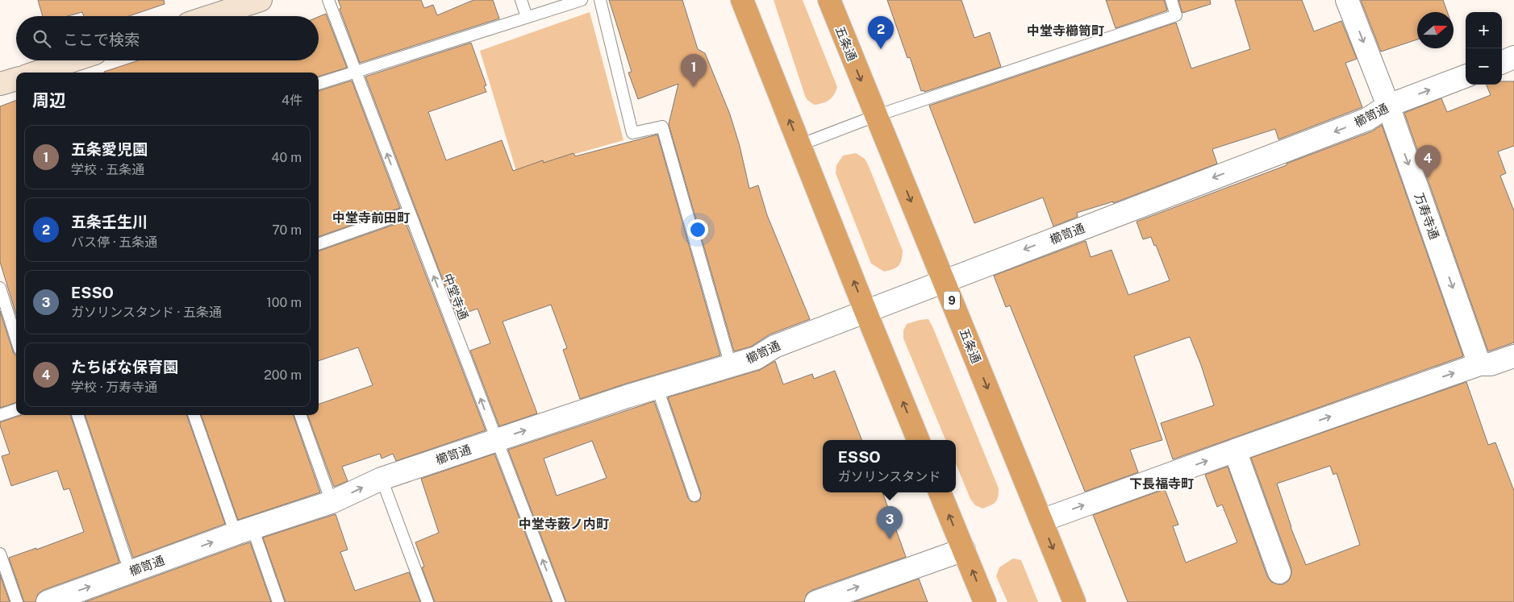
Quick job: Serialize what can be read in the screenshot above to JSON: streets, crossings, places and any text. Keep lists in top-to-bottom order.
{
  "streets": {
    "highway": ["五条通", "9"],
    "street": ["櫛笥通", "万寿寺通"],
    "lane": ["中堂寺通"]
  },
  "crossings": [
    ["五条通", "櫛笥通"],
    ["櫛笥通", "万寿寺通"],
    ["櫛笥通", "中堂寺通"]
  ],
  "one_way": ["万寿寺通", "中堂寺通"],
  "districts": [
    "中堂寺櫛笥町",
    "中堂寺前田町",
    "下長福寺町",
    "中堂寺薮ノ内町"
  ],
  "north": "right",
  "page": {
    "map_buttons": ["+", "−"],
    "pins": [
      "2",
      "1",
      "4",
      "3"
    ],
    "search": "ここで検索",
    "heading": ["周辺", "4件"],
    "list": [
      {
        "mark": "1",
        "name": "五条愛児園",
        "note": "学校 · 五条通",
        "value": "40 m"
      },
      {
        "mark": "2",
        "name": "五条壬生川",
        "note": "バス停 · 五条通",
        "value": "70 m"
      },
      {
        "mark": "3",
        "name": "ESSO",
        "note": "ガソリンスタンド · 五条通",
        "value": "100 m"
      },
      {
        "mark": "4",
        "name": "たちばな保育園",
        "note": "学校 · 万寿寺通",
        "value": "200 m"
      }
    ],
    "popup": ["ESSO", "ガソリンスタンド"]
  }
}
